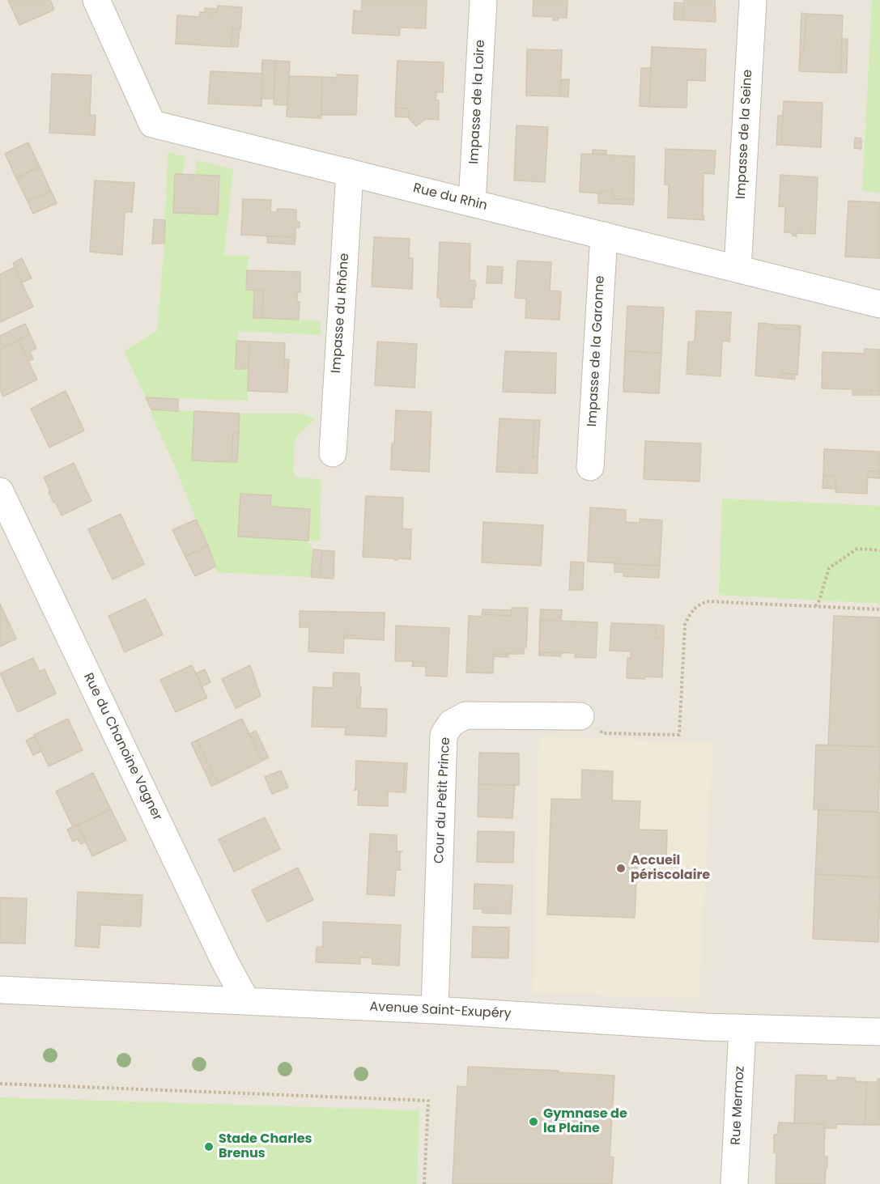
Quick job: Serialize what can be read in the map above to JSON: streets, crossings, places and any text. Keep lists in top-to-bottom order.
{
  "streets": {
    "street": [
      "Impasse de la Loire",
      "Impasse de la Seine",
      "Rue du Rhin",
      "Impasse du Rhône",
      "Impasse de la Garonne",
      "Rue du Chanoine Vagner",
      "Cour du Petit Prince",
      "Avenue Saint-Exupéry",
      "Rue Mermoz"
    ]
  },
  "crossings": [
    ["Impasse de la Loire", "Rue du Rhin"],
    ["Impasse de la Seine", "Rue du Rhin"],
    ["Rue du Rhin", "Impasse du Rhône"],
    ["Rue du Rhin", "Impasse de la Garonne"],
    ["Rue du Chanoine Vagner", "Avenue Saint-Exupéry"],
    ["Cour du Petit Prince", "Avenue Saint-Exupéry"],
    ["Avenue Saint-Exupéry", "Rue Mermoz"]
  ],
  "places": ["Accueil périscolaire", "Gymnase de la Plaine", "Stade Charles Brenus"]
}
